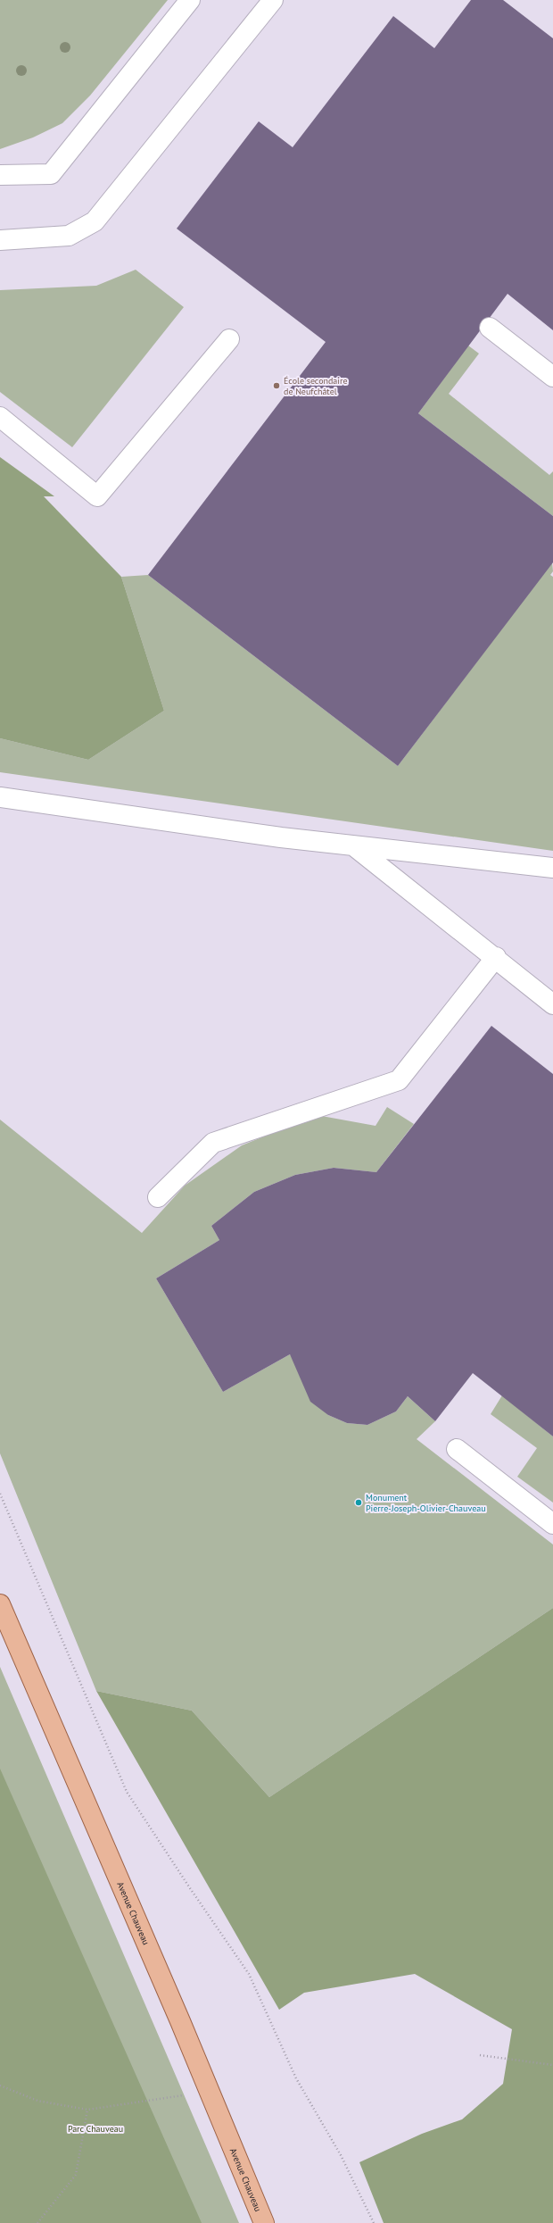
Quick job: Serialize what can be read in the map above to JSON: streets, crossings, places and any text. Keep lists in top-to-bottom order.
{
  "streets": {
    "main road": ["Avenue Chauveau"]
  },
  "parks": ["Parc Chauveau"],
  "places": ["École secondaire de Neufchâtel", "Monument Pierre-Joseph-Olivier-Chauveau"]
}
